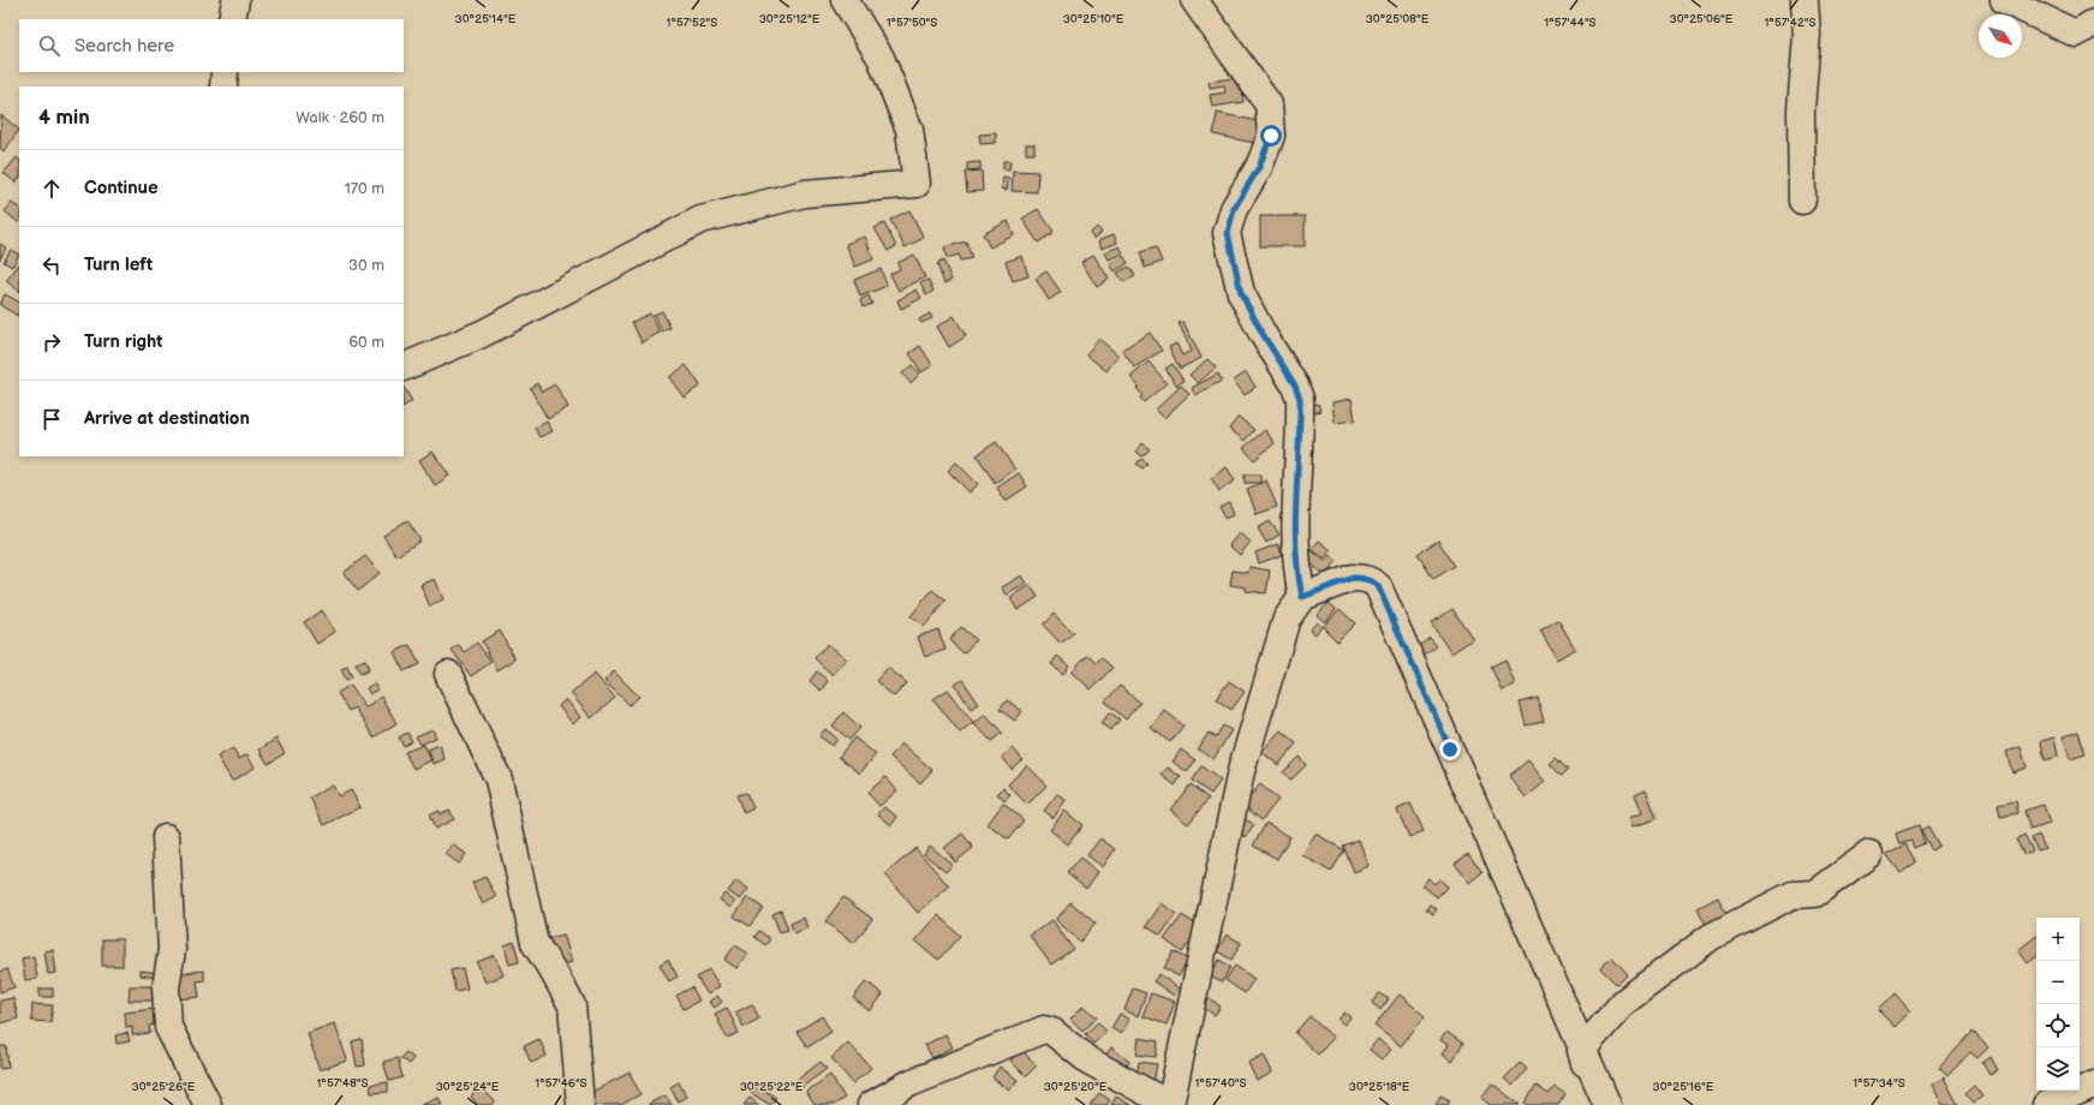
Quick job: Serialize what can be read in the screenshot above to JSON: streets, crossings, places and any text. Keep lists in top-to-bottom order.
{
  "north": "bottom right",
  "page": {
    "search": "Search here",
    "heading": ["4 min", "Walk · 260 m"],
    "list": [
      ["Continue", "170 m"],
      ["Turn left", "30 m"],
      ["Turn right", "60 m"],
      "Arrive at destination"
    ],
    "map_buttons": ["+", "−"]
  },
  "coordinates": [
    "30°25'14\"E",
    "30°25'12\"E",
    "30°25'10\"E",
    "30°25'08\"E",
    "30°25'06\"E",
    "1°57'52\"S",
    "1°57'50\"S",
    "1°57'42\"S",
    "1°57'44\"S",
    "1°57'48\"S",
    "1°57'46\"S",
    "1°57'40\"S",
    "1°57'34\"S",
    "30°25'26\"E",
    "30°25'24\"E",
    "30°25'22\"E",
    "30°25'20\"E",
    "30°25'18\"E",
    "30°25'16\"E"
  ]
}
